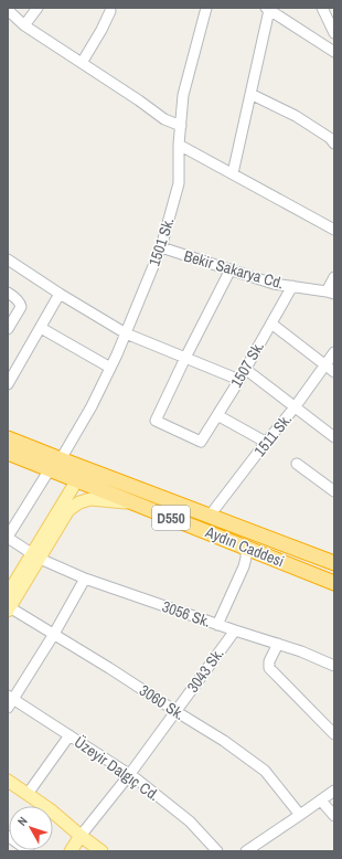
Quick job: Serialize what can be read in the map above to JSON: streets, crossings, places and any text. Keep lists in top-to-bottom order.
{
  "streets": {
    "highway": ["D550", "Aydın Caddesi"],
    "street": [
      "1501 Sk.",
      "Bekir Sakarya Cd.",
      "1507 Sk.",
      "1511 Sk.",
      "3056 Sk.",
      "3043 Sk.",
      "3060 Sk.",
      "Üzeyir Dalgıç Cd."
    ]
  },
  "crossings": [
    ["1501 Sk.", "Bekir Sakarya Cd."],
    ["1501 Sk.", "Aydın Caddesi"],
    ["1501 Sk.", "3056 Sk."],
    ["Bekir Sakarya Cd.", "1507 Sk."],
    ["1511 Sk.", "Aydın Caddesi"],
    ["3056 Sk.", "3043 Sk."],
    ["3043 Sk.", "3060 Sk."],
    ["3043 Sk.", "Üzeyir Dalgıç Cd."]
  ],
  "north": "top left"
}
